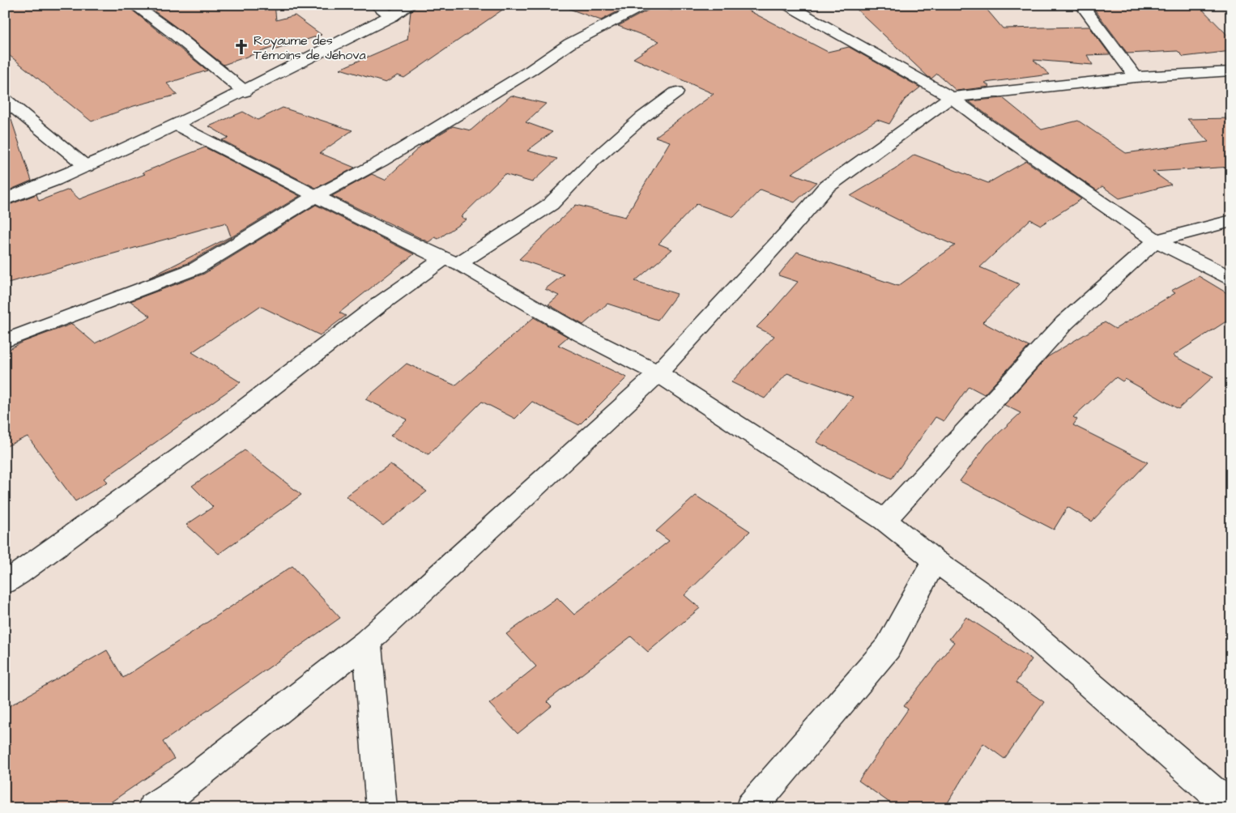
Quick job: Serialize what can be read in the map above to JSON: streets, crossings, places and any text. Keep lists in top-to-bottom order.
{
  "places": {
    "church": ["Royaume des Témoins de Jehova"]
  }
}
